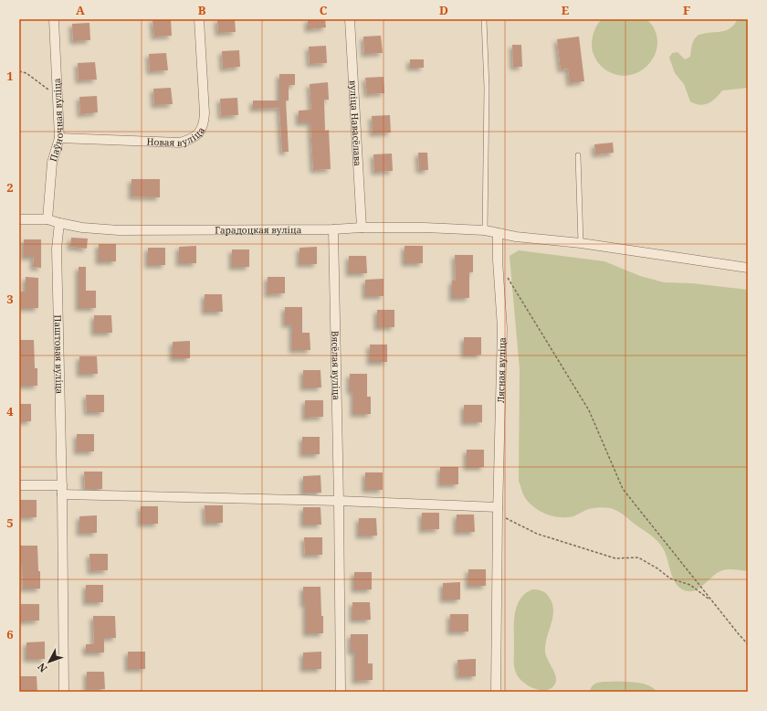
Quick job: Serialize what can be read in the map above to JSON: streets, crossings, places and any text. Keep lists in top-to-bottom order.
{
  "streets": {
    "street": [
      "Паўночная вуліца",
      "вуліца Навасёлава",
      "Новая вуліца",
      "Гарадоцкая вуліца",
      "Паштовая вуліца",
      "Вясёлая вуліца",
      "Лясная вуліца"
    ]
  },
  "crossings": [
    ["Паўночная вуліца", "Новая вуліца"],
    ["Паўночная вуліца", "Гарадоцкая вуліца"],
    ["вуліца Навасёлава", "Гарадоцкая вуліца"],
    ["Гарадоцкая вуліца", "Паштовая вуліца"],
    ["Гарадоцкая вуліца", "Вясёлая вуліца"],
    ["Гарадоцкая вуліца", "Лясная вуліца"]
  ],
  "north": "bottom left",
  "grid": {
    "columns": [
      "A",
      "B",
      "C",
      "D",
      "E",
      "F"
    ],
    "rows": [
      "1",
      "2",
      "3",
      "4",
      "5",
      "6"
    ]
  }
}
